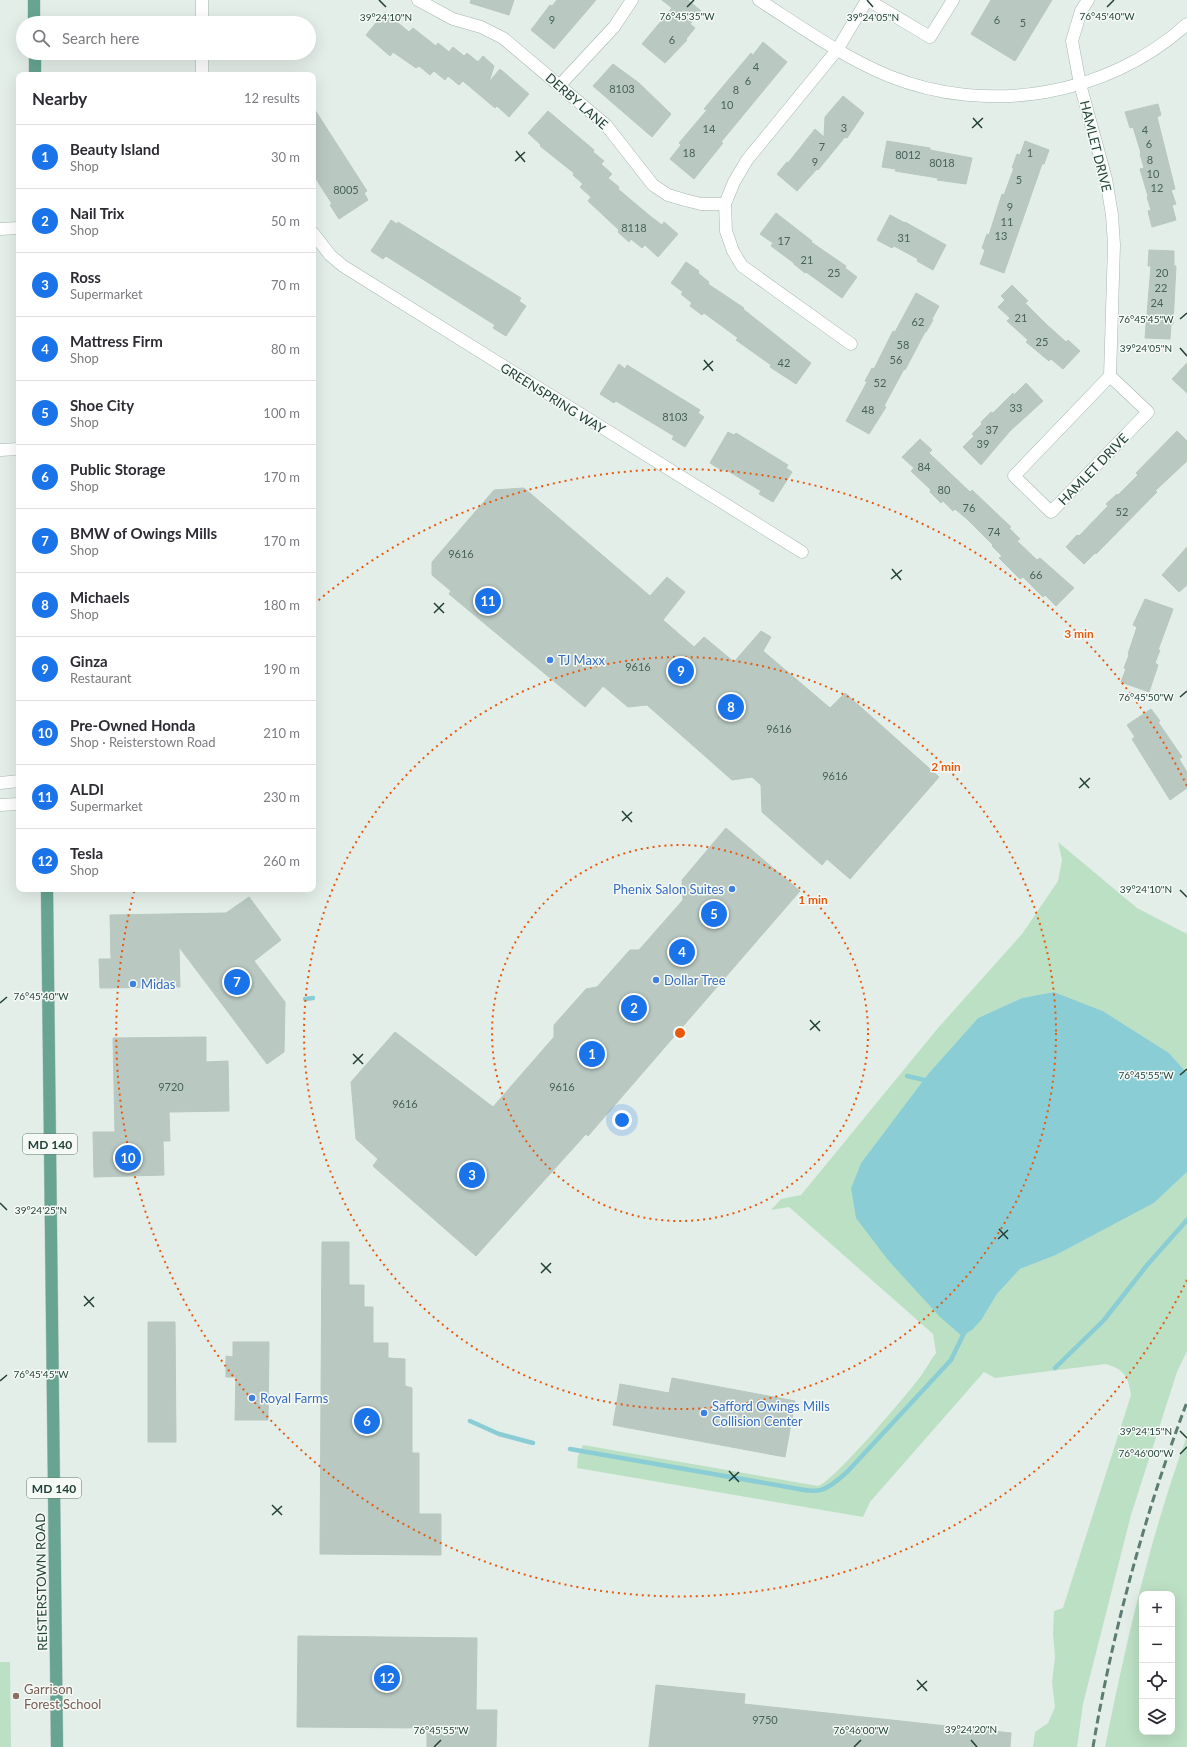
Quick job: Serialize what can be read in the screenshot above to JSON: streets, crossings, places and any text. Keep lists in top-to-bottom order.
{
  "streets": {
    "main road": ["MD 140", "REISTERSTOWN ROAD"],
    "street": ["DERBY LANE", "HAMLET DRIVE", "GREENSPRING WAY"]
  },
  "places": [
    "TJ Maxx",
    "Phenix Salon Suites",
    "Dollar Tree",
    "Midas",
    "Royal Farms",
    "Safford Owings Mills Collision Center",
    "Garrison Forest School"
  ],
  "house_numbers": [
    "9",
    "6",
    "5",
    "6",
    "4",
    "6",
    "8103",
    "8",
    "10",
    "3",
    "14",
    "4",
    "6",
    "7",
    "18",
    "1",
    "8012",
    "8",
    "9",
    "8018",
    "10",
    "5",
    "12",
    "8005",
    "9",
    "11",
    "8118",
    "13",
    "31",
    "17",
    "21",
    "25",
    "20",
    "22",
    "24",
    "21",
    "62",
    "25",
    "58",
    "56",
    "42",
    "52",
    "33",
    "48",
    "8103",
    "37",
    "39",
    "84",
    "80",
    "76",
    "52",
    "74",
    "9616",
    "66",
    "9616",
    "9616",
    "9616",
    "9720",
    "9616",
    "9616",
    "9750"
  ],
  "page": {
    "search": "Search here",
    "heading": ["Nearby", "12 results"],
    "list": [
      {
        "mark": "1",
        "name": "Beauty Island",
        "note": "Shop",
        "value": "30 m"
      },
      {
        "mark": "2",
        "name": "Nail Trix",
        "note": "Shop",
        "value": "50 m"
      },
      {
        "mark": "3",
        "name": "Ross",
        "note": "Supermarket",
        "value": "70 m"
      },
      {
        "mark": "4",
        "name": "Mattress Firm",
        "note": "Shop",
        "value": "80 m"
      },
      {
        "mark": "5",
        "name": "Shoe City",
        "note": "Shop",
        "value": "100 m"
      },
      {
        "mark": "6",
        "name": "Public Storage",
        "note": "Shop",
        "value": "170 m"
      },
      {
        "mark": "7",
        "name": "BMW of Owings Mills",
        "note": "Shop",
        "value": "170 m"
      },
      {
        "mark": "8",
        "name": "Michaels",
        "note": "Shop",
        "value": "180 m"
      },
      {
        "mark": "9",
        "name": "Ginza",
        "note": "Restaurant",
        "value": "190 m"
      },
      {
        "mark": "10",
        "name": "Pre-Owned Honda",
        "note": "Shop · Reisterstown Road",
        "value": "210 m"
      },
      {
        "mark": "11",
        "name": "ALDI",
        "note": "Supermarket",
        "value": "230 m"
      },
      {
        "mark": "12",
        "name": "Tesla",
        "note": "Shop",
        "value": "260 m"
      }
    ],
    "pins": [
      "11",
      "9",
      "8",
      "5",
      "4",
      "7",
      "2",
      "1",
      "10",
      "3",
      "6",
      "12"
    ],
    "map_buttons": ["+", "−"]
  },
  "coordinates": [
    "76°45'35\"W",
    "76°45'40\"W",
    "39°24'10\"N",
    "39°24'05\"N",
    "76°45'45\"W",
    "76°45'50\"W",
    "76°45'55\"W",
    "39°24'25\"N",
    "39°24'15\"N",
    "76°46'00\"W",
    "39°24'20\"N"
  ],
  "rings": ["3 min", "2 min", "1 min"]
}
